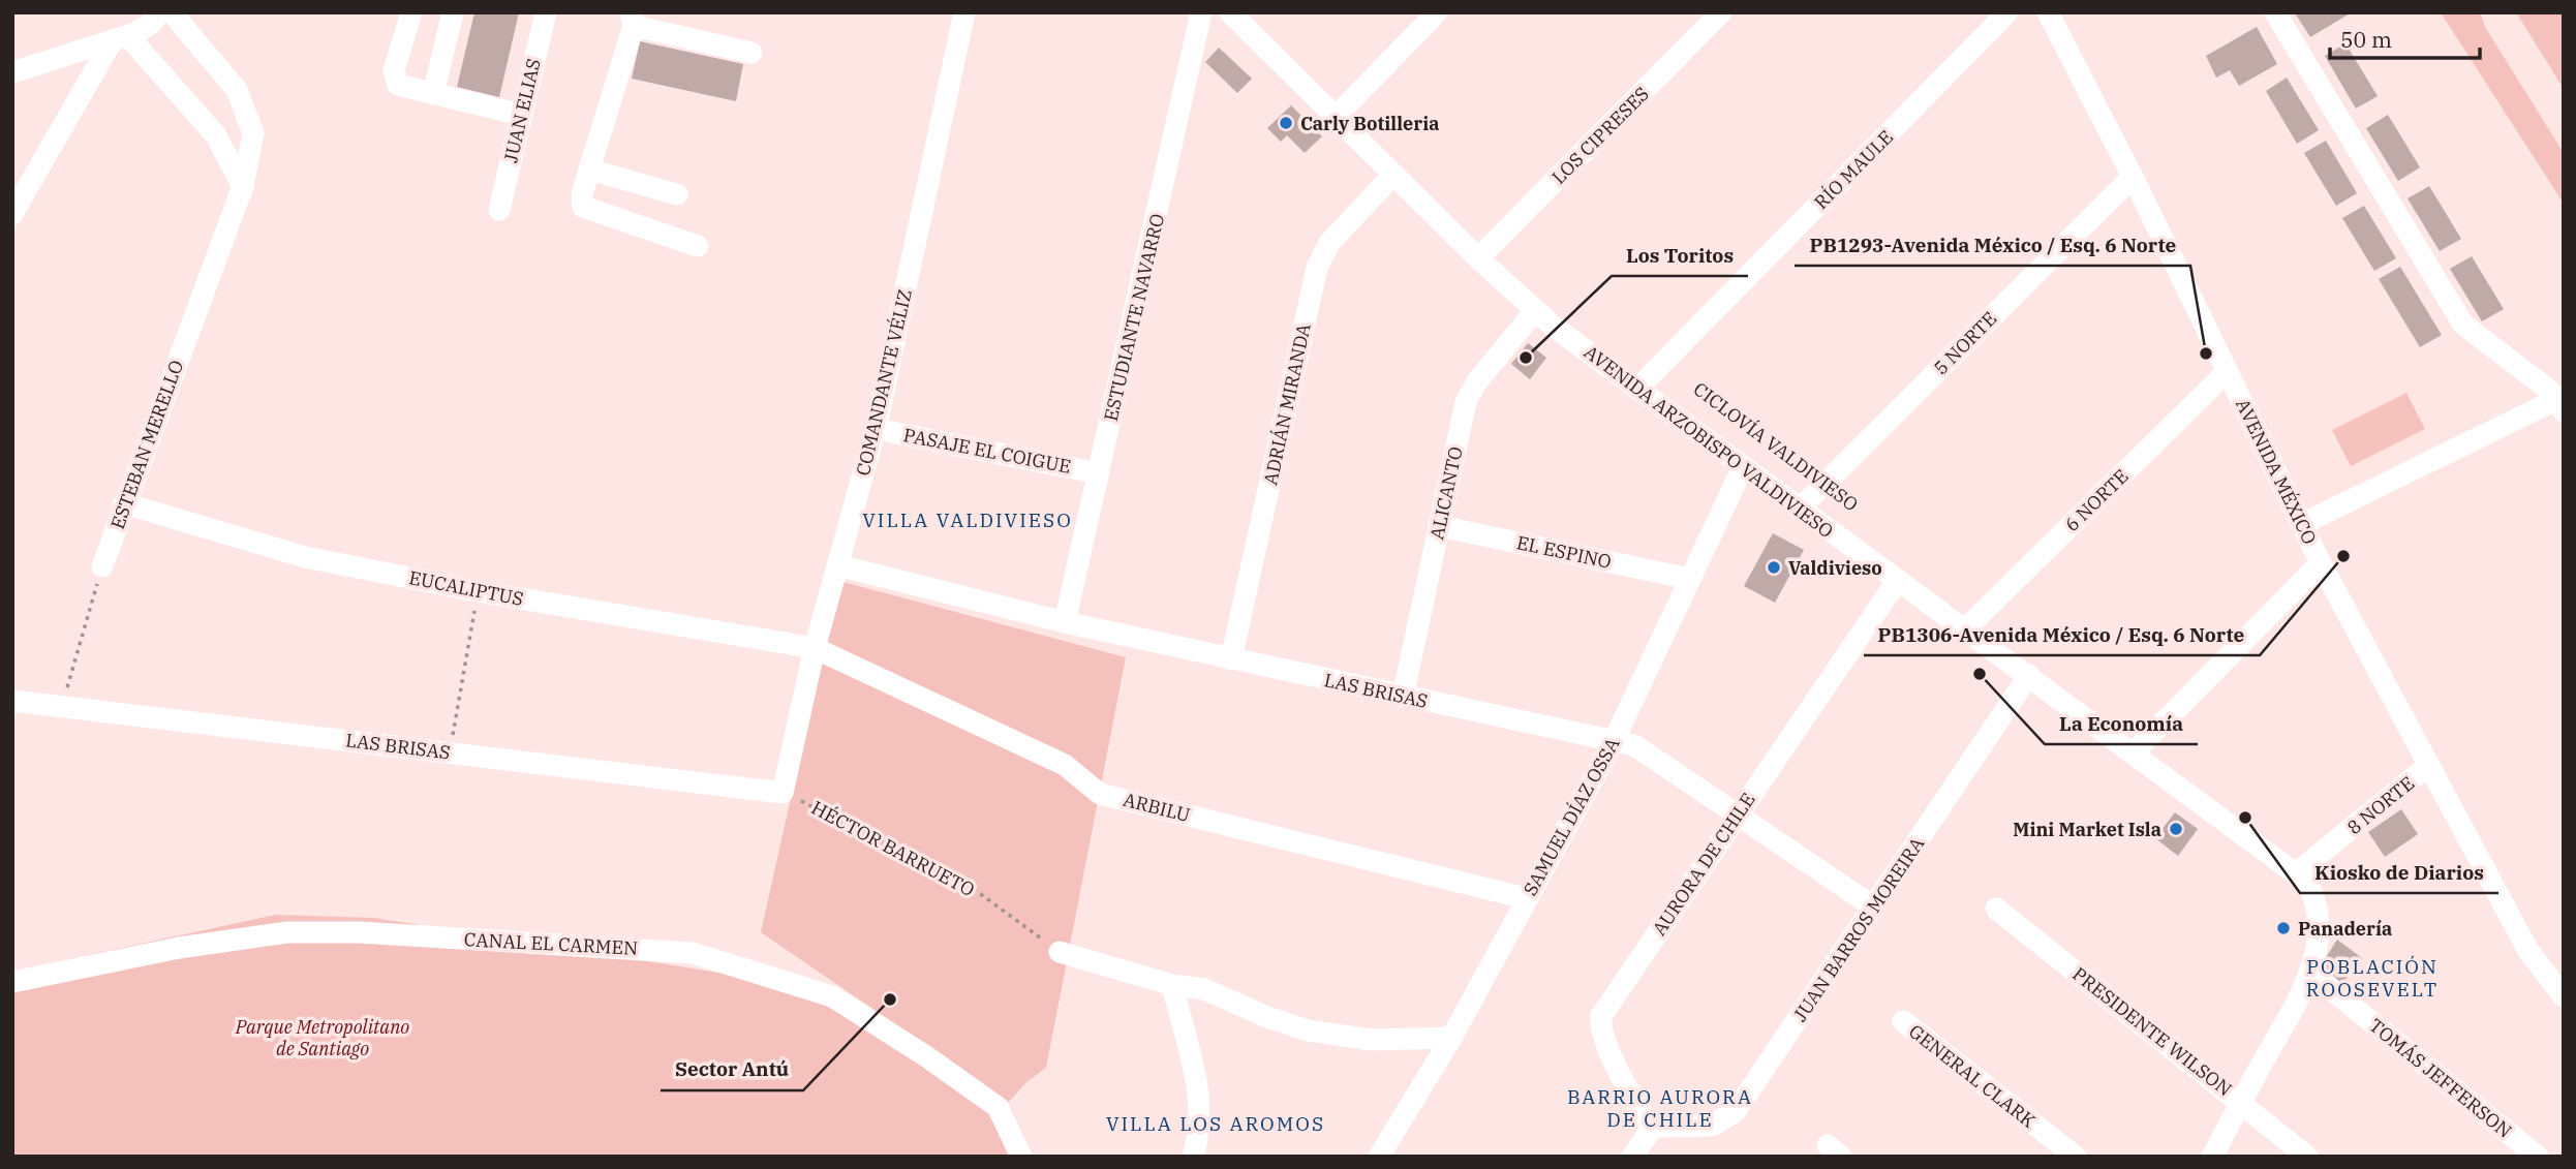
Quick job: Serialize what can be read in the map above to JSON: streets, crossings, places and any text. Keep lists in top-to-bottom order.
{
  "streets": {
    "street": [
      "JUAN ELIAS",
      "LOS CIPRESES",
      "RÍO MAULE",
      "ESTUDIANTE NAVARRO",
      "5 NORTE",
      "COMANDANTE VÉLIZ",
      "ADRIÁN MIRANDA",
      "AVENIDA ARZOBISPO VALDIVIESO",
      "ESTEBAN MERELLO",
      "PASAJE EL COIGUE",
      "AVENIDA MÉXICO",
      "ALICANTO",
      "6 NORTE",
      "EL ESPINO",
      "EUCALIPTUS",
      "LAS BRISAS",
      "8 NORTE",
      "ARBILU",
      "SAMUEL DÍAZ OSSA",
      "AURORA DE CHILE",
      "JUAN BARROS MOREIRA",
      "CANAL EL CARMEN",
      "PRESIDENTE WILSON",
      "GENERAL CLARK",
      "TOMÁS JEFFERSON"
    ],
    "path": ["HÉCTOR BARRUETO"]
  },
  "crossings": [
    ["LOS CIPRESES", "AVENIDA ARZOBISPO VALDIVIESO"],
    ["RÍO MAULE", "AVENIDA ARZOBISPO VALDIVIESO"],
    ["ESTUDIANTE NAVARRO", "PASAJE EL COIGUE"],
    ["ESTUDIANTE NAVARRO", "LAS BRISAS"],
    ["5 NORTE", "AVENIDA ARZOBISPO VALDIVIESO"],
    ["5 NORTE", "AVENIDA MÉXICO"],
    ["COMANDANTE VÉLIZ", "PASAJE EL COIGUE"],
    ["COMANDANTE VÉLIZ", "EUCALIPTUS"],
    ["COMANDANTE VÉLIZ", "LAS BRISAS"],
    ["COMANDANTE VÉLIZ", "ARBILU"],
    ["COMANDANTE VÉLIZ", "HÉCTOR BARRUETO"],
    ["ADRIÁN MIRANDA", "AVENIDA ARZOBISPO VALDIVIESO"],
    ["ADRIÁN MIRANDA", "LAS BRISAS"],
    ["AVENIDA ARZOBISPO VALDIVIESO", "ALICANTO"],
    ["AVENIDA ARZOBISPO VALDIVIESO", "6 NORTE"],
    ["AVENIDA ARZOBISPO VALDIVIESO", "8 NORTE"],
    ["AVENIDA ARZOBISPO VALDIVIESO", "SAMUEL DÍAZ OSSA"],
    ["AVENIDA ARZOBISPO VALDIVIESO", "AURORA DE CHILE"],
    ["AVENIDA ARZOBISPO VALDIVIESO", "JUAN BARROS MOREIRA"],
    ["ESTEBAN MERELLO", "EUCALIPTUS"],
    ["AVENIDA MÉXICO", "6 NORTE"],
    ["AVENIDA MÉXICO", "8 NORTE"],
    ["ALICANTO", "EL ESPINO"],
    ["ALICANTO", "LAS BRISAS"],
    ["EL ESPINO", "SAMUEL DÍAZ OSSA"],
    ["EUCALIPTUS", "ARBILU"],
    ["LAS BRISAS", "SAMUEL DÍAZ OSSA"],
    ["LAS BRISAS", "HÉCTOR BARRUETO"],
    ["LAS BRISAS", "AURORA DE CHILE"],
    ["LAS BRISAS", "JUAN BARROS MOREIRA"],
    ["ARBILU", "SAMUEL DÍAZ OSSA"],
    ["AURORA DE CHILE", "JUAN BARROS MOREIRA"]
  ],
  "districts": [
    "VILLA VALDIVIESO",
    "POBLACIÓN ROOSEVELT",
    "BARRIO AURORA DE CHILE",
    "VILLA LOS AROMOS"
  ],
  "parks": ["Parque Metropolitano de Santiago"],
  "places": [
    "Carly Botilleria",
    "PB1293-Avenida México / Esq. 6 Norte",
    "Los Toritos",
    "PB1306-Avenida México / Esq. 6 Norte",
    "Valdivieso",
    "La Economía",
    "Kiosko de Diarios",
    "Mini Market Isla",
    "Panadería",
    "Sector Antú"
  ],
  "scale_bar": "50 m"
}
